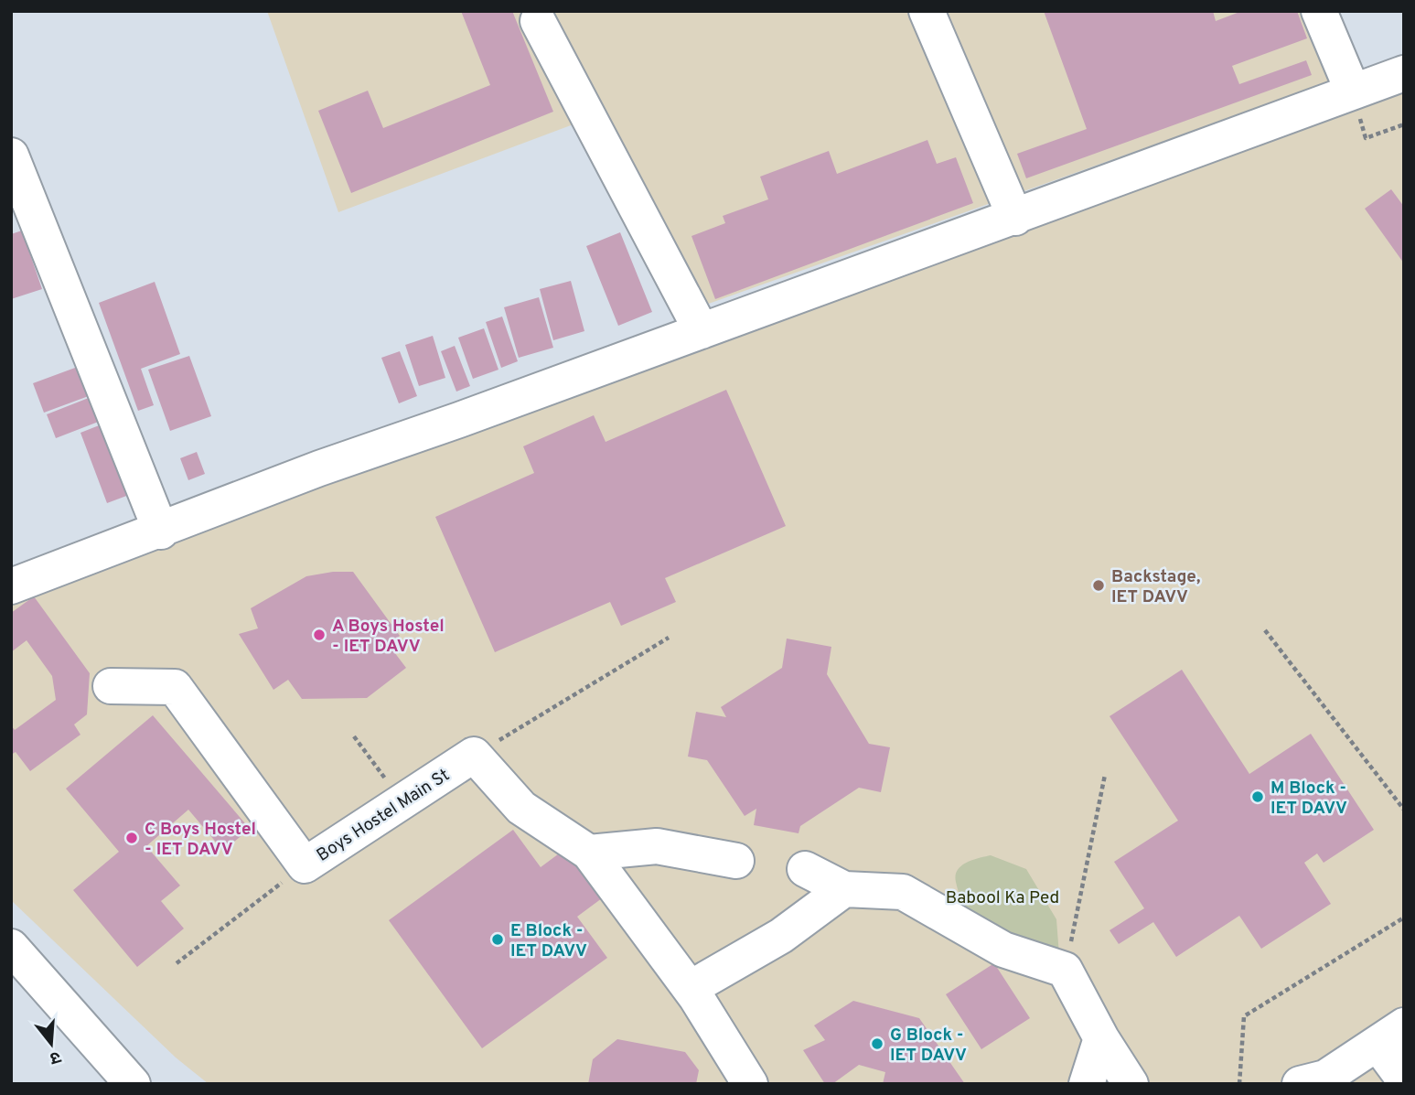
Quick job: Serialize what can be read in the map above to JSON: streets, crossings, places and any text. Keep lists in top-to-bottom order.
{
  "streets": {
    "street": ["Boys Hostel Main St"]
  },
  "parks": ["Babool Ka Ped"],
  "places": [
    "Backstage, IET DAVV",
    "A Boys Hostel - IET DAVV",
    "M Block - IET DAVV",
    "C Boys Hostel - IET DAVV",
    "E Block - IET DAVV",
    "G Block - IET DAVV"
  ],
  "north": "bottom"
}
